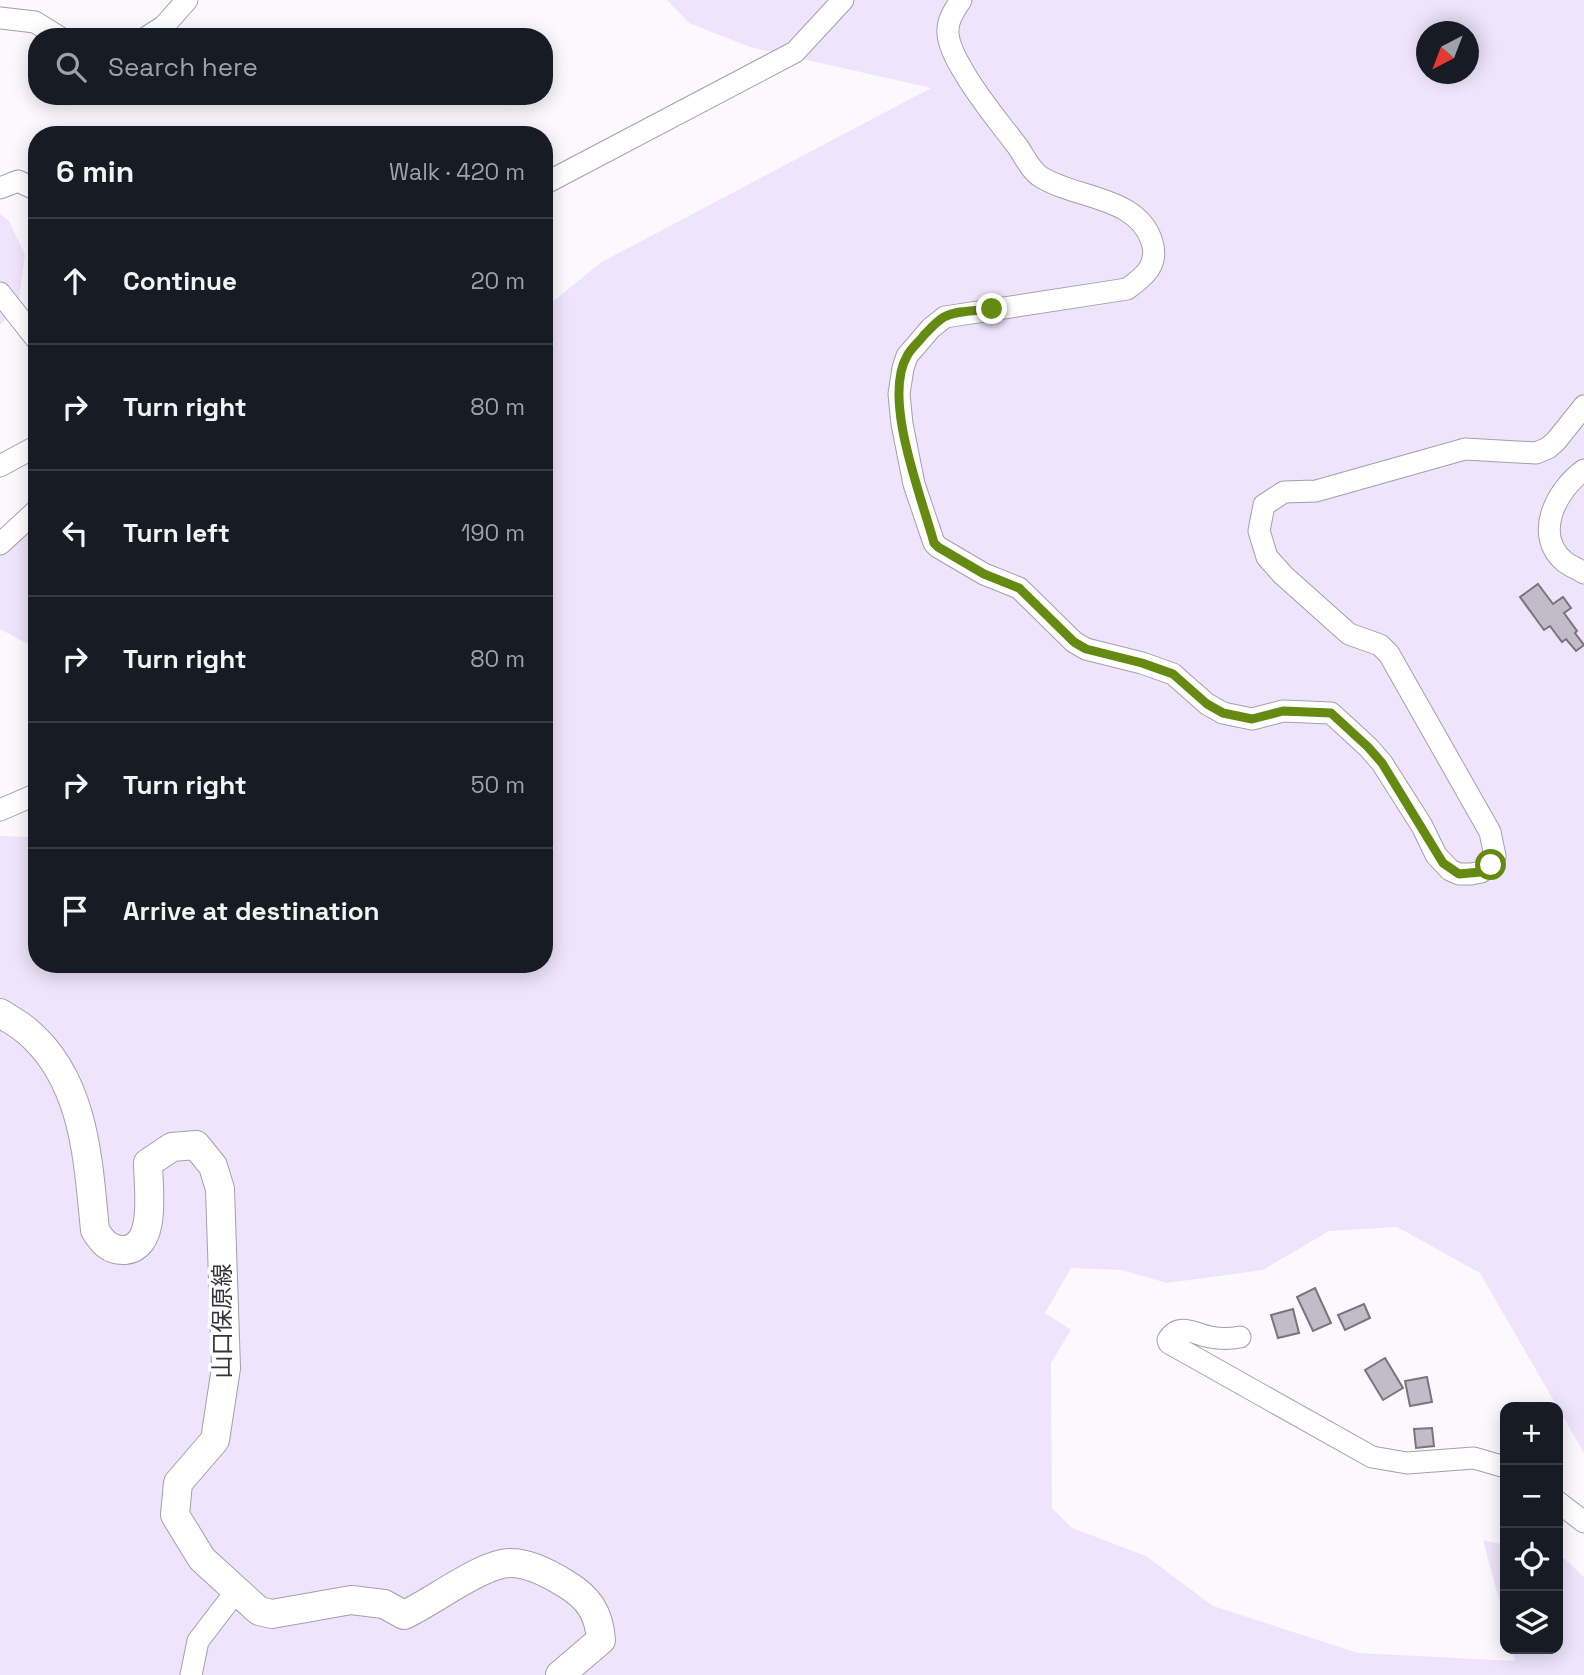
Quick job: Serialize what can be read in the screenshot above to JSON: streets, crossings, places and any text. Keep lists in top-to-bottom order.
{
  "streets": {
    "main road": ["山口保原線"]
  },
  "north": "bottom left",
  "page": {
    "search": "Search here",
    "heading": ["6 min", "Walk · 420 m"],
    "list": [
      ["Continue", "20 m"],
      ["Turn right", "80 m"],
      ["Turn left", "190 m"],
      ["Turn right", "80 m"],
      ["Turn right", "50 m"],
      "Arrive at destination"
    ],
    "map_buttons": ["+", "−"]
  }
}
